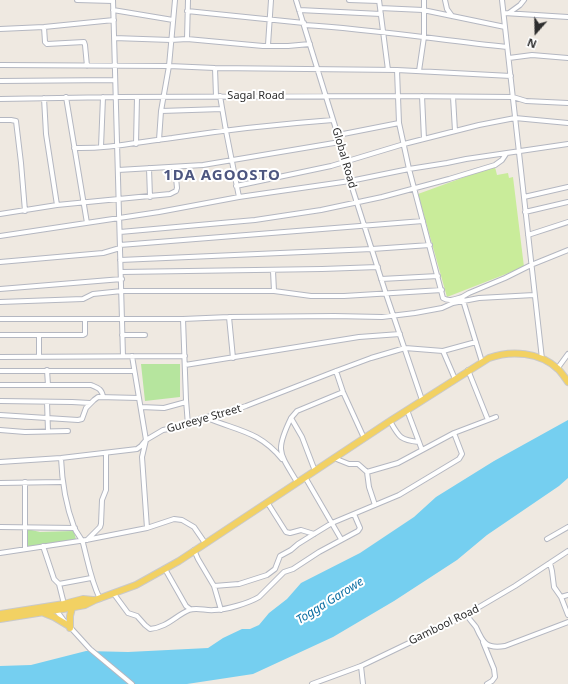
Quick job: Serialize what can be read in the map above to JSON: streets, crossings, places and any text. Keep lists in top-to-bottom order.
{
  "streets": {
    "street": [
      "Sagal Road",
      "Global Road",
      "Gureeye Street",
      "Gambool Road"
    ]
  },
  "crossings": [
    ["Sagal Road", "Global Road"],
    ["Global Road", "Gureeye Street"]
  ],
  "districts": ["1DA AGOOSTO"],
  "water": ["Togga Garowe"],
  "north": "bottom"
}
